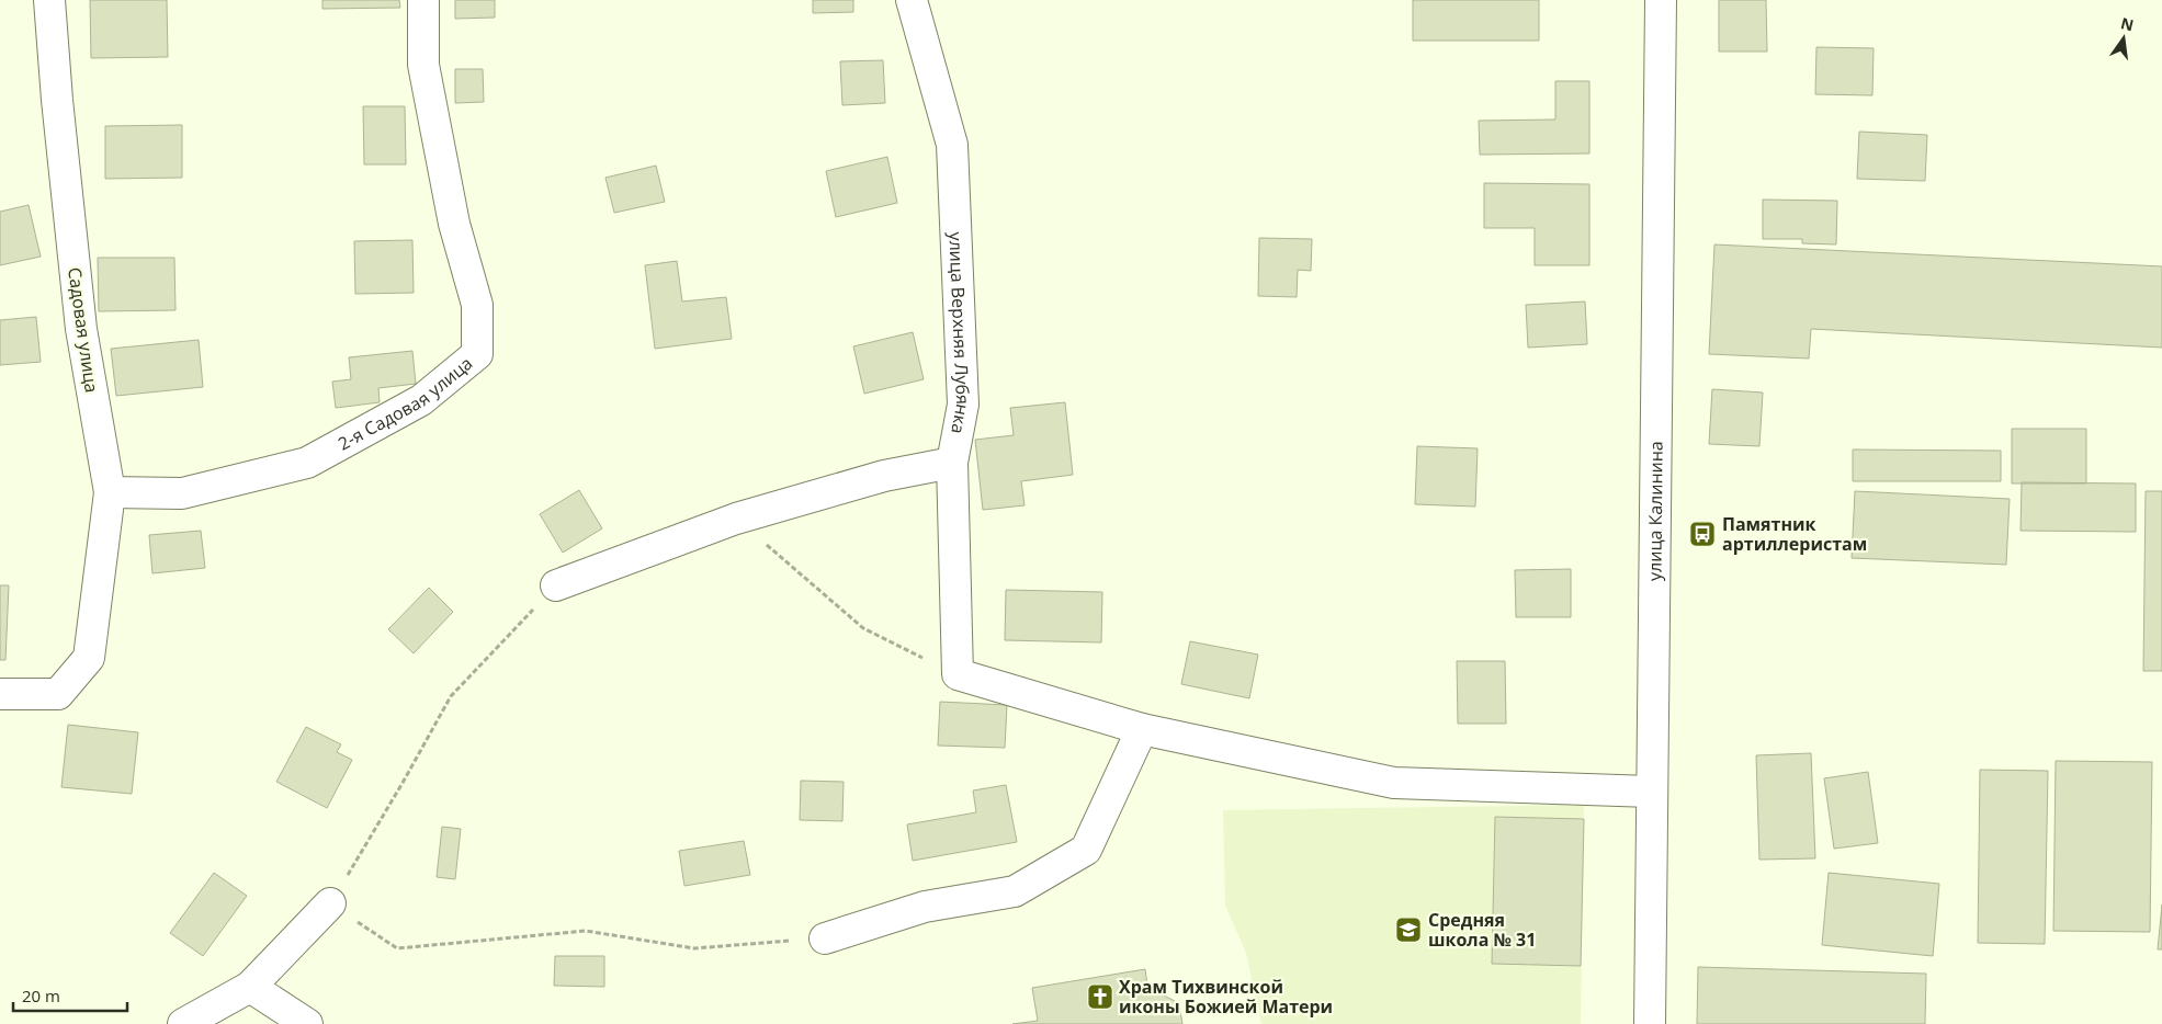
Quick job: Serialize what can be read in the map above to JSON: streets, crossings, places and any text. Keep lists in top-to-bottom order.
{
  "streets": {
    "street": [
      "Садовая улица",
      "улица Верхняя Лубянка",
      "2-я Садовая улица",
      "улица Калинина"
    ]
  },
  "crossings": [
    ["Садовая улица", "2-я Садовая улица"]
  ],
  "places": {
    "bus stop": ["Памятник артиллеристам"],
    "school or university": ["Средняя школа № 31"],
    "church": ["Храм Тихвинской иконы Божией Матери"]
  },
  "scale_bar": "20 m",
  "north": "top"
}
